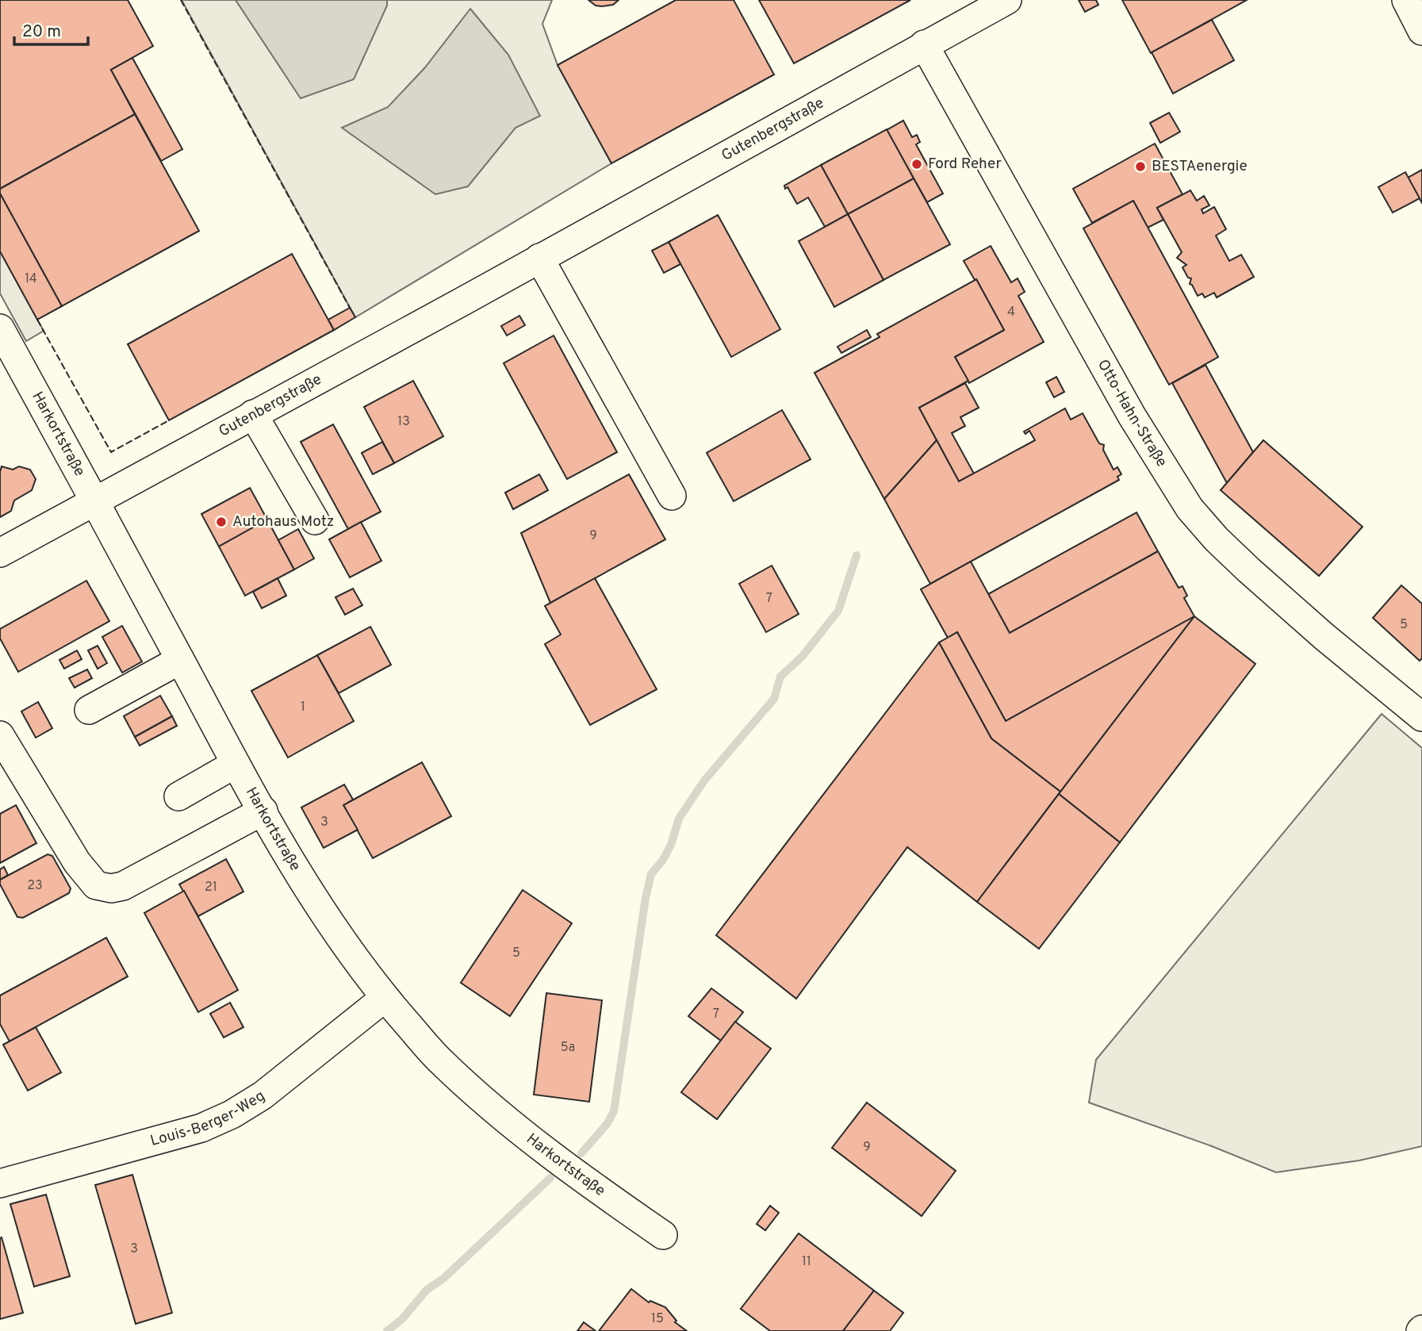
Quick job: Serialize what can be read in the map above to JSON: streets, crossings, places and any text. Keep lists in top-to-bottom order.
{
  "streets": {
    "street": [
      "Gutenbergstraße",
      "Otto-Hahn-Straße",
      "Harkortstraße",
      "Louis-Berger-Weg"
    ]
  },
  "crossings": [
    ["Gutenbergstraße", "Otto-Hahn-Straße"],
    ["Gutenbergstraße", "Harkortstraße"],
    ["Harkortstraße", "Louis-Berger-Weg"]
  ],
  "places": ["Ford Reher", "BESTAenergie", "Autohaus Motz"],
  "house_numbers": [
    "14",
    "4",
    "13",
    "9",
    "7",
    "5",
    "1",
    "3",
    "23",
    "21",
    "5",
    "7",
    "5a",
    "9",
    "3",
    "11",
    "15"
  ],
  "scale_bar": "20 m"
}
